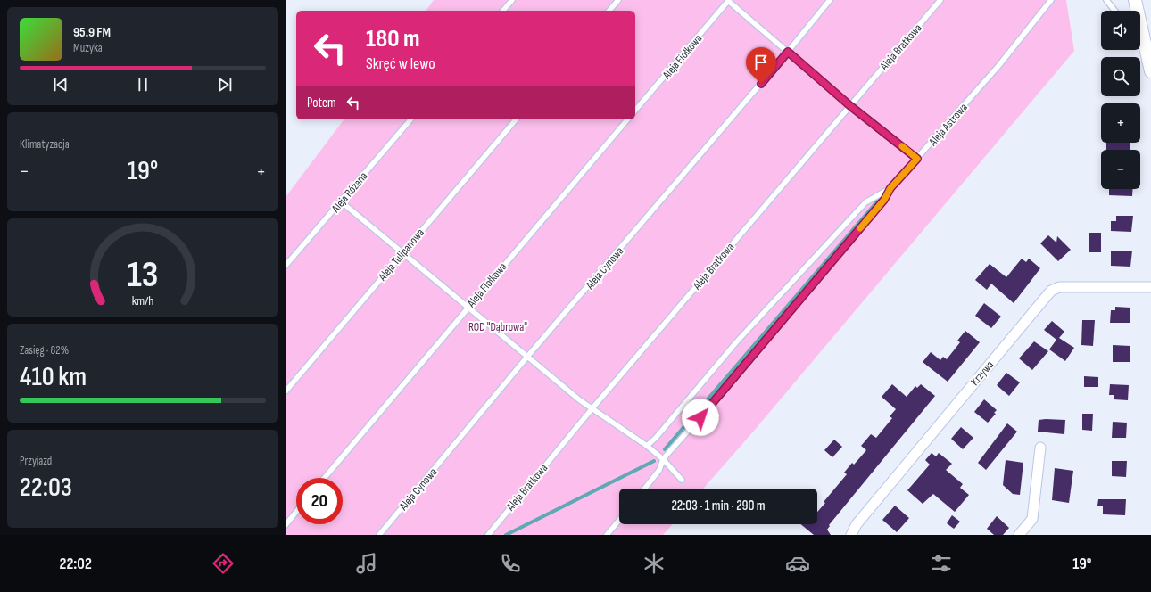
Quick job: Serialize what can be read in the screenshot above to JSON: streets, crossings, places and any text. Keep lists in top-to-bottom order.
{
  "streets": {
    "street": ["Krzywa"],
    "lane": [
      "Aleja Bratkowa",
      "Aleja Fiołkowa",
      "Aleja Astrowa",
      "Aleja Różana",
      "Aleja Tulipanowa",
      "Aleja Cynowa"
    ]
  },
  "parks": ["ROD \"Dąbrowa\""],
  "page": {
    "map_buttons": ["+", "−"],
    "turn": ["180 m", "Skręć w lewo"],
    "song": ["95.9 FM", "Muzyka"],
    "then": "Potem",
    "tile": [
      "Klimatyzacja",
      ["Zasięg · 82%", "410 km"],
      ["Przyjazd", "22:03"]
    ],
    "heat": ["−", "19°", "+"],
    "limit": "20",
    "trip": "22:03 · 1 min · 290 m",
    "tabs": ["22:02", "19°"],
    "gauge": ["13", "km/h"]
  }
}
